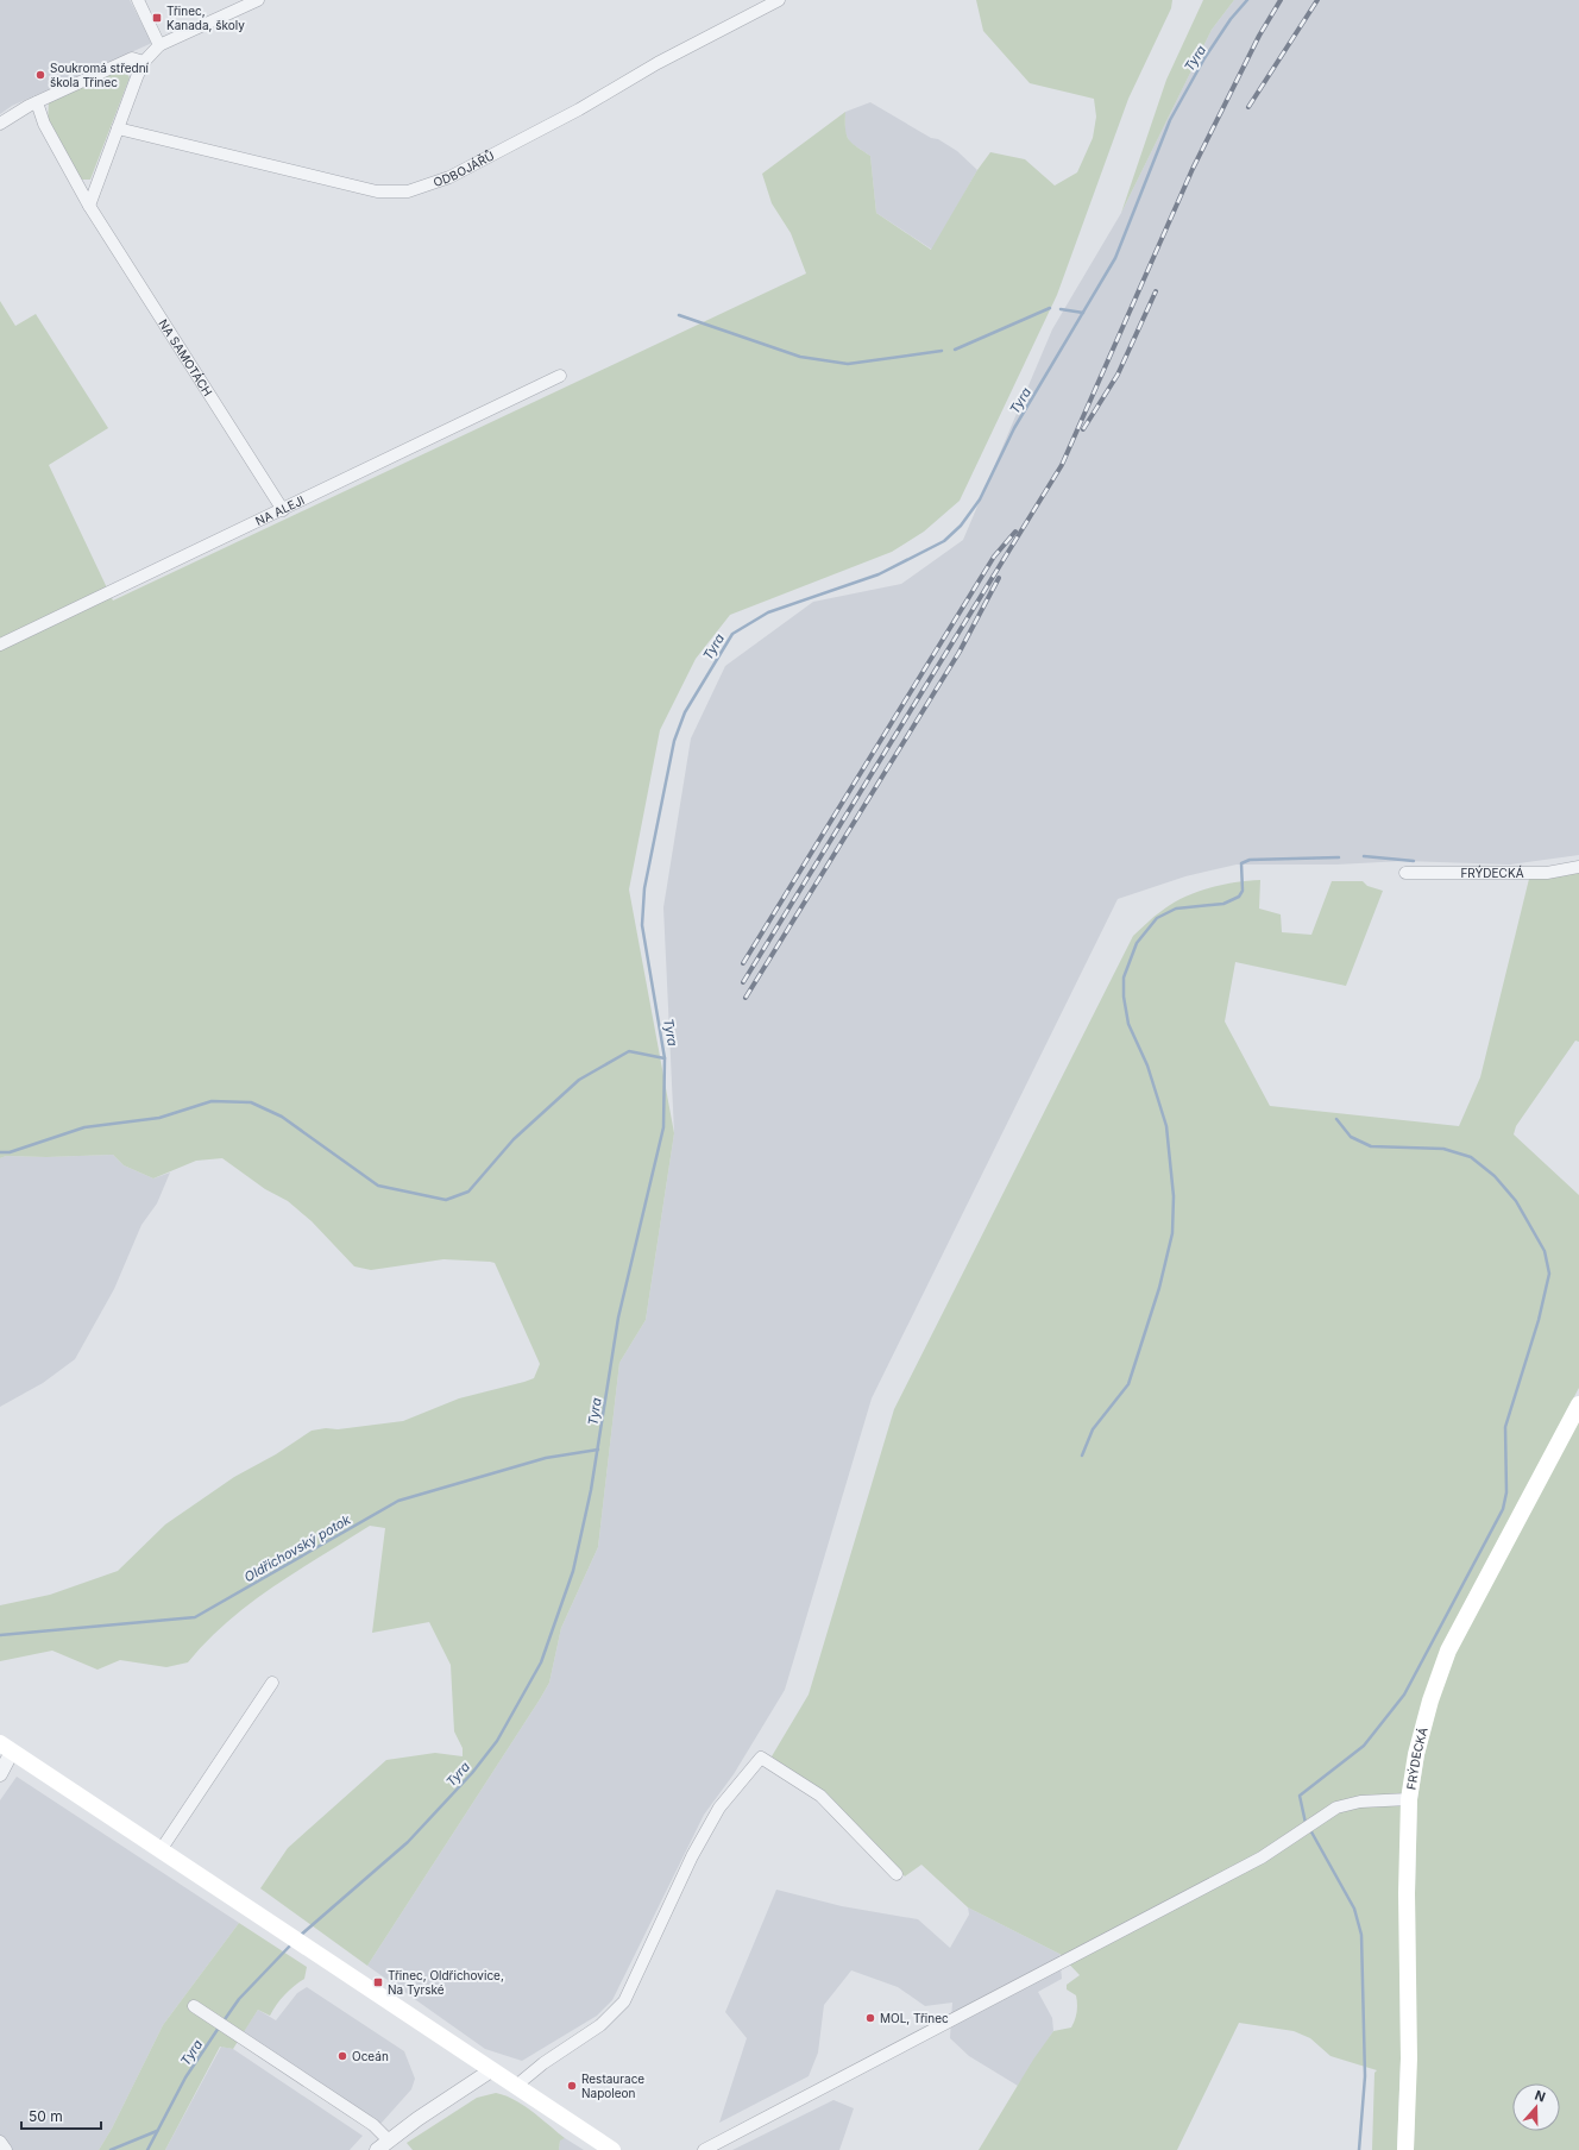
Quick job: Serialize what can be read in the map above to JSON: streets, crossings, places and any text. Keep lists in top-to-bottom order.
{
  "streets": {
    "main road": ["FRÝDECKÁ"],
    "street": ["ODBOJÁŘŮ", "NA SAMOTÁCH", "NA ALEJI"]
  },
  "crossings": [
    ["NA SAMOTÁCH", "NA ALEJI"]
  ],
  "water": ["Tyra", "Oldřichovský potok"],
  "places": {
    "transit": ["Třinec, Kanada, školy", "Třinec, Oldřichovice, Na Tyrské"],
    "other": [
      "Soukromá střední škola Třinec",
      "MOL, Třinec",
      "Oceán",
      "Restaurace Napoleon"
    ]
  },
  "scale_bar": "50 m",
  "north": "top"
}
